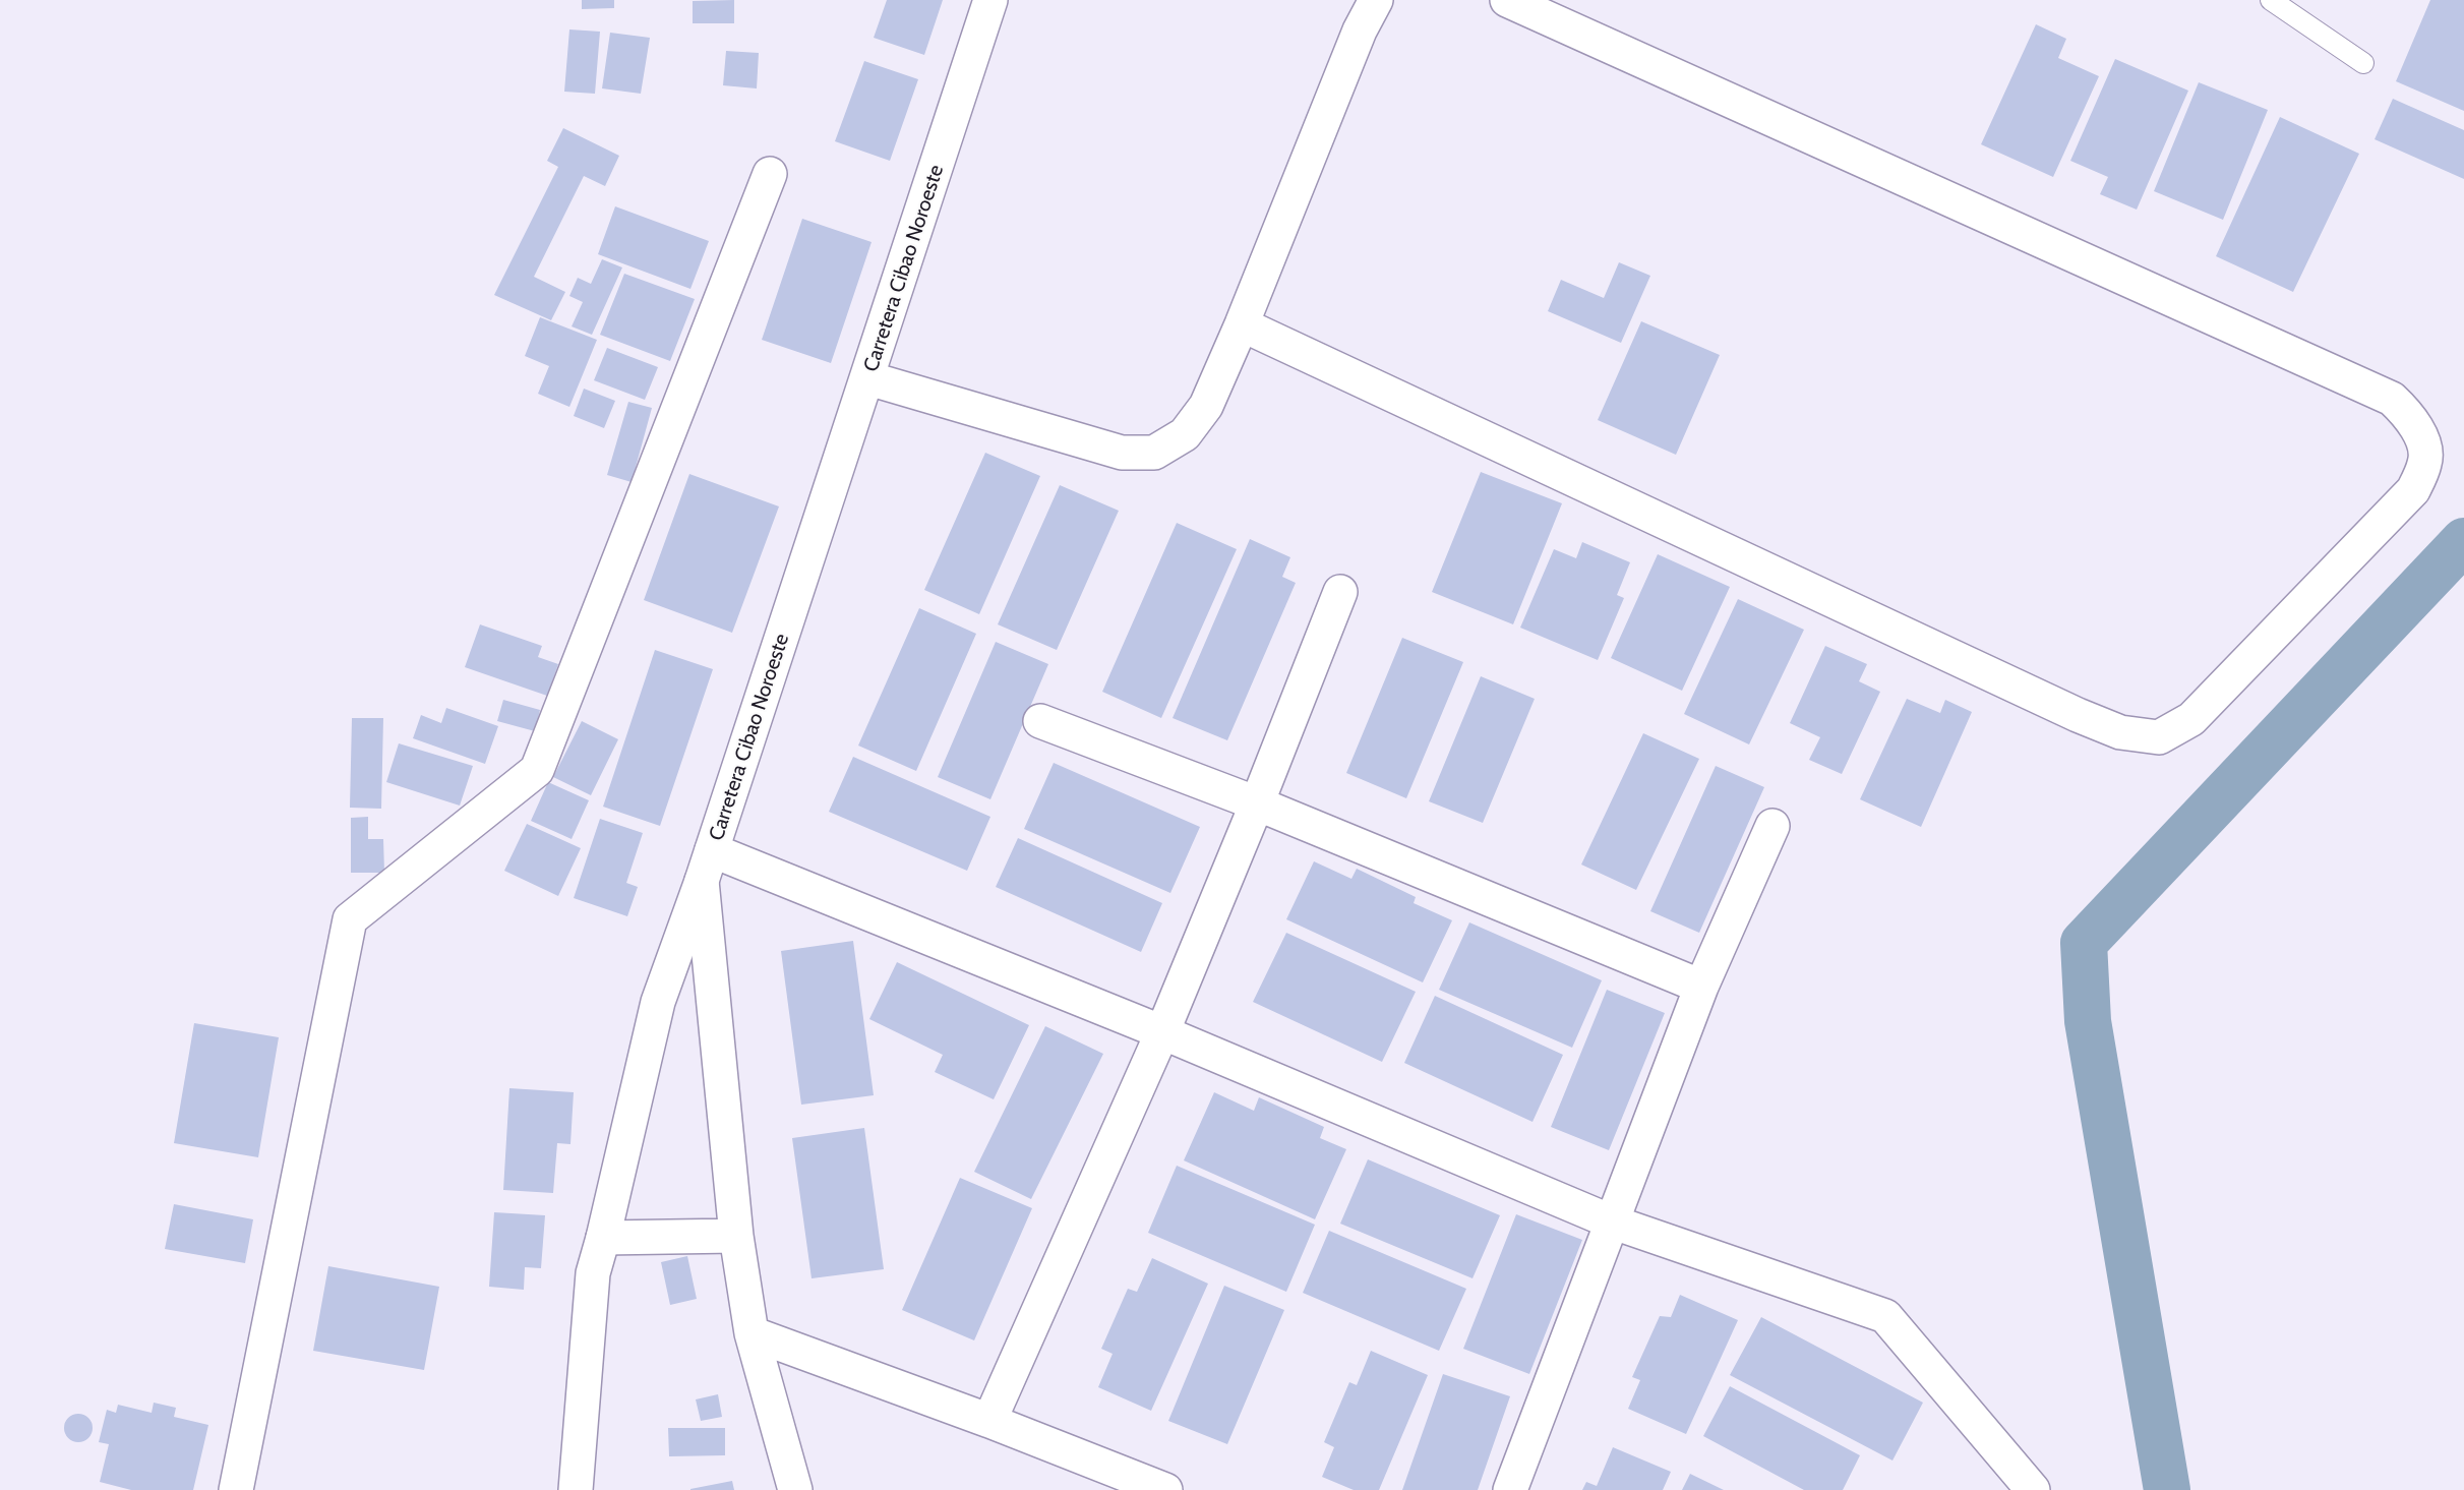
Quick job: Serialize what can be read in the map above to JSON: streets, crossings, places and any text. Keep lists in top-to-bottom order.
{
  "streets": {
    "street": ["Carretera Cibao Noroeste"]
  }
}
